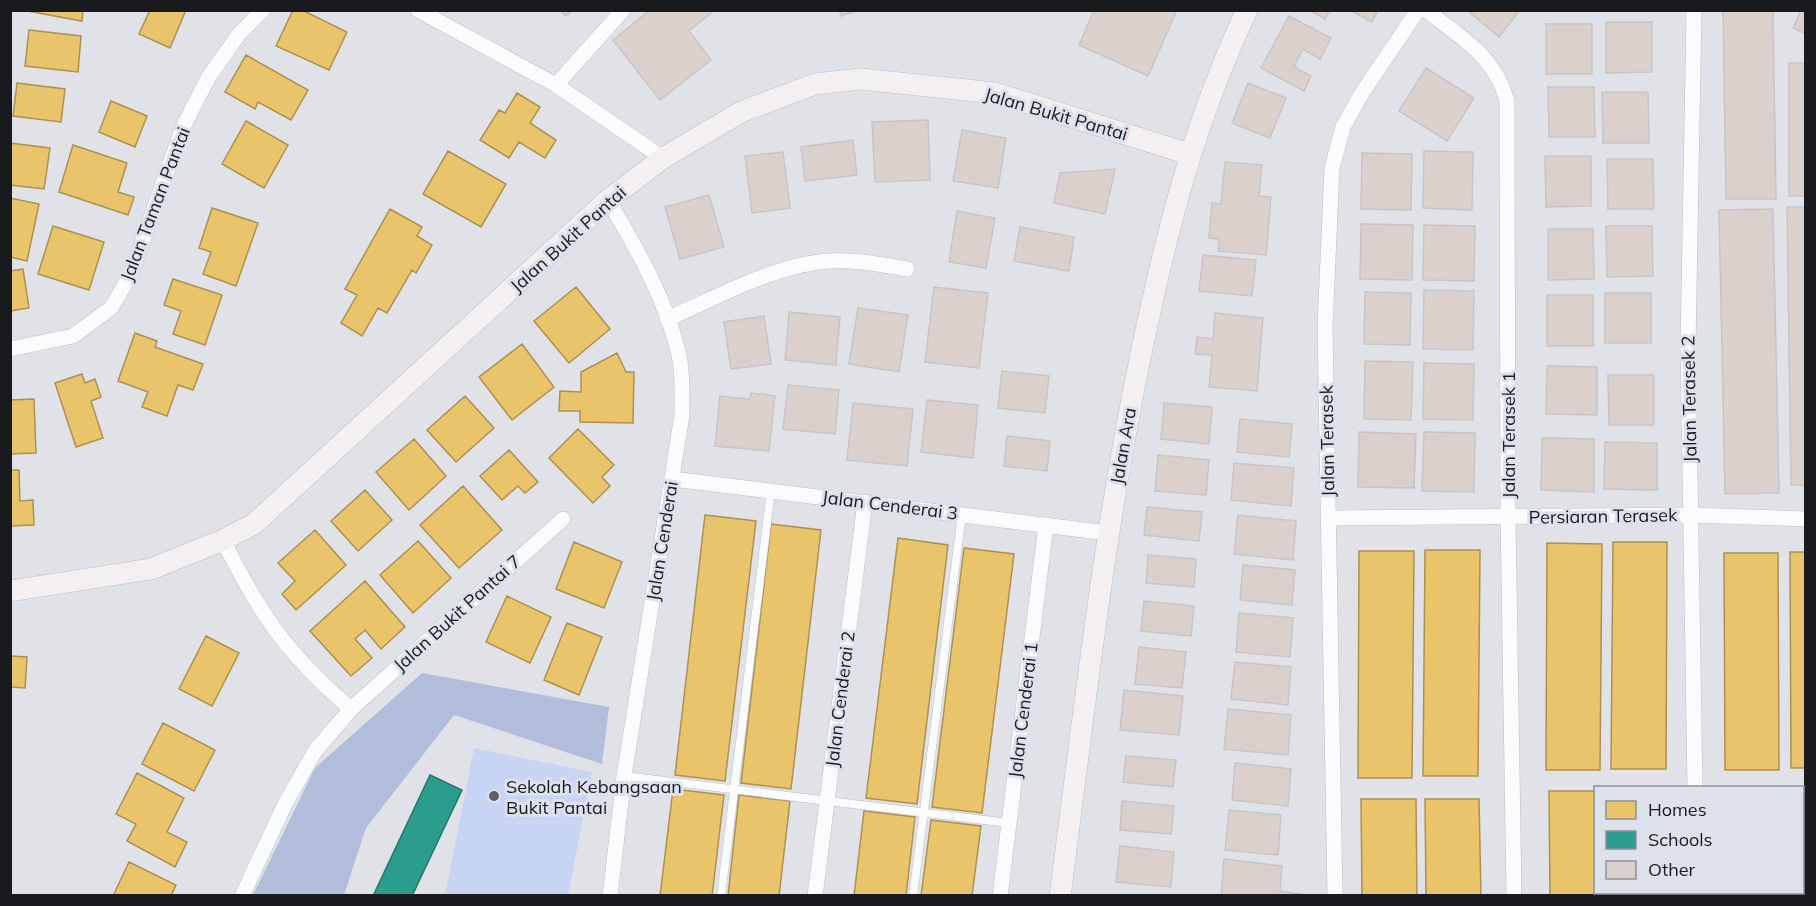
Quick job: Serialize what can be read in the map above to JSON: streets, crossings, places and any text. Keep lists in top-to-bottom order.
{
  "streets": {
    "street": [
      "Jalan Bukit Pantai",
      "Jalan Taman Pantai",
      "Jalan Terasek 2",
      "Jalan Terasek 1",
      "Jalan Terasek",
      "Jalan Ara",
      "Jalan Cenderai 3",
      "Persiaran Terasek",
      "Jalan Cenderai",
      "Jalan Bukit Pantai 7",
      "Jalan Cenderai 2",
      "Jalan Cenderai 1"
    ]
  },
  "crossings": [
    ["Jalan Bukit Pantai", "Jalan Ara"],
    ["Jalan Bukit Pantai", "Jalan Cenderai"],
    ["Jalan Terasek 2", "Persiaran Terasek"],
    ["Jalan Terasek 1", "Persiaran Terasek"],
    ["Jalan Terasek", "Persiaran Terasek"],
    ["Jalan Ara", "Jalan Cenderai 3"],
    ["Jalan Cenderai 3", "Jalan Cenderai"],
    ["Jalan Cenderai 3", "Jalan Cenderai 2"],
    ["Jalan Cenderai 3", "Jalan Cenderai 1"]
  ],
  "places": ["Sekolah Kebangsaan Bukit Pantai"],
  "legend": ["Homes", "Schools", "Other"]
}
